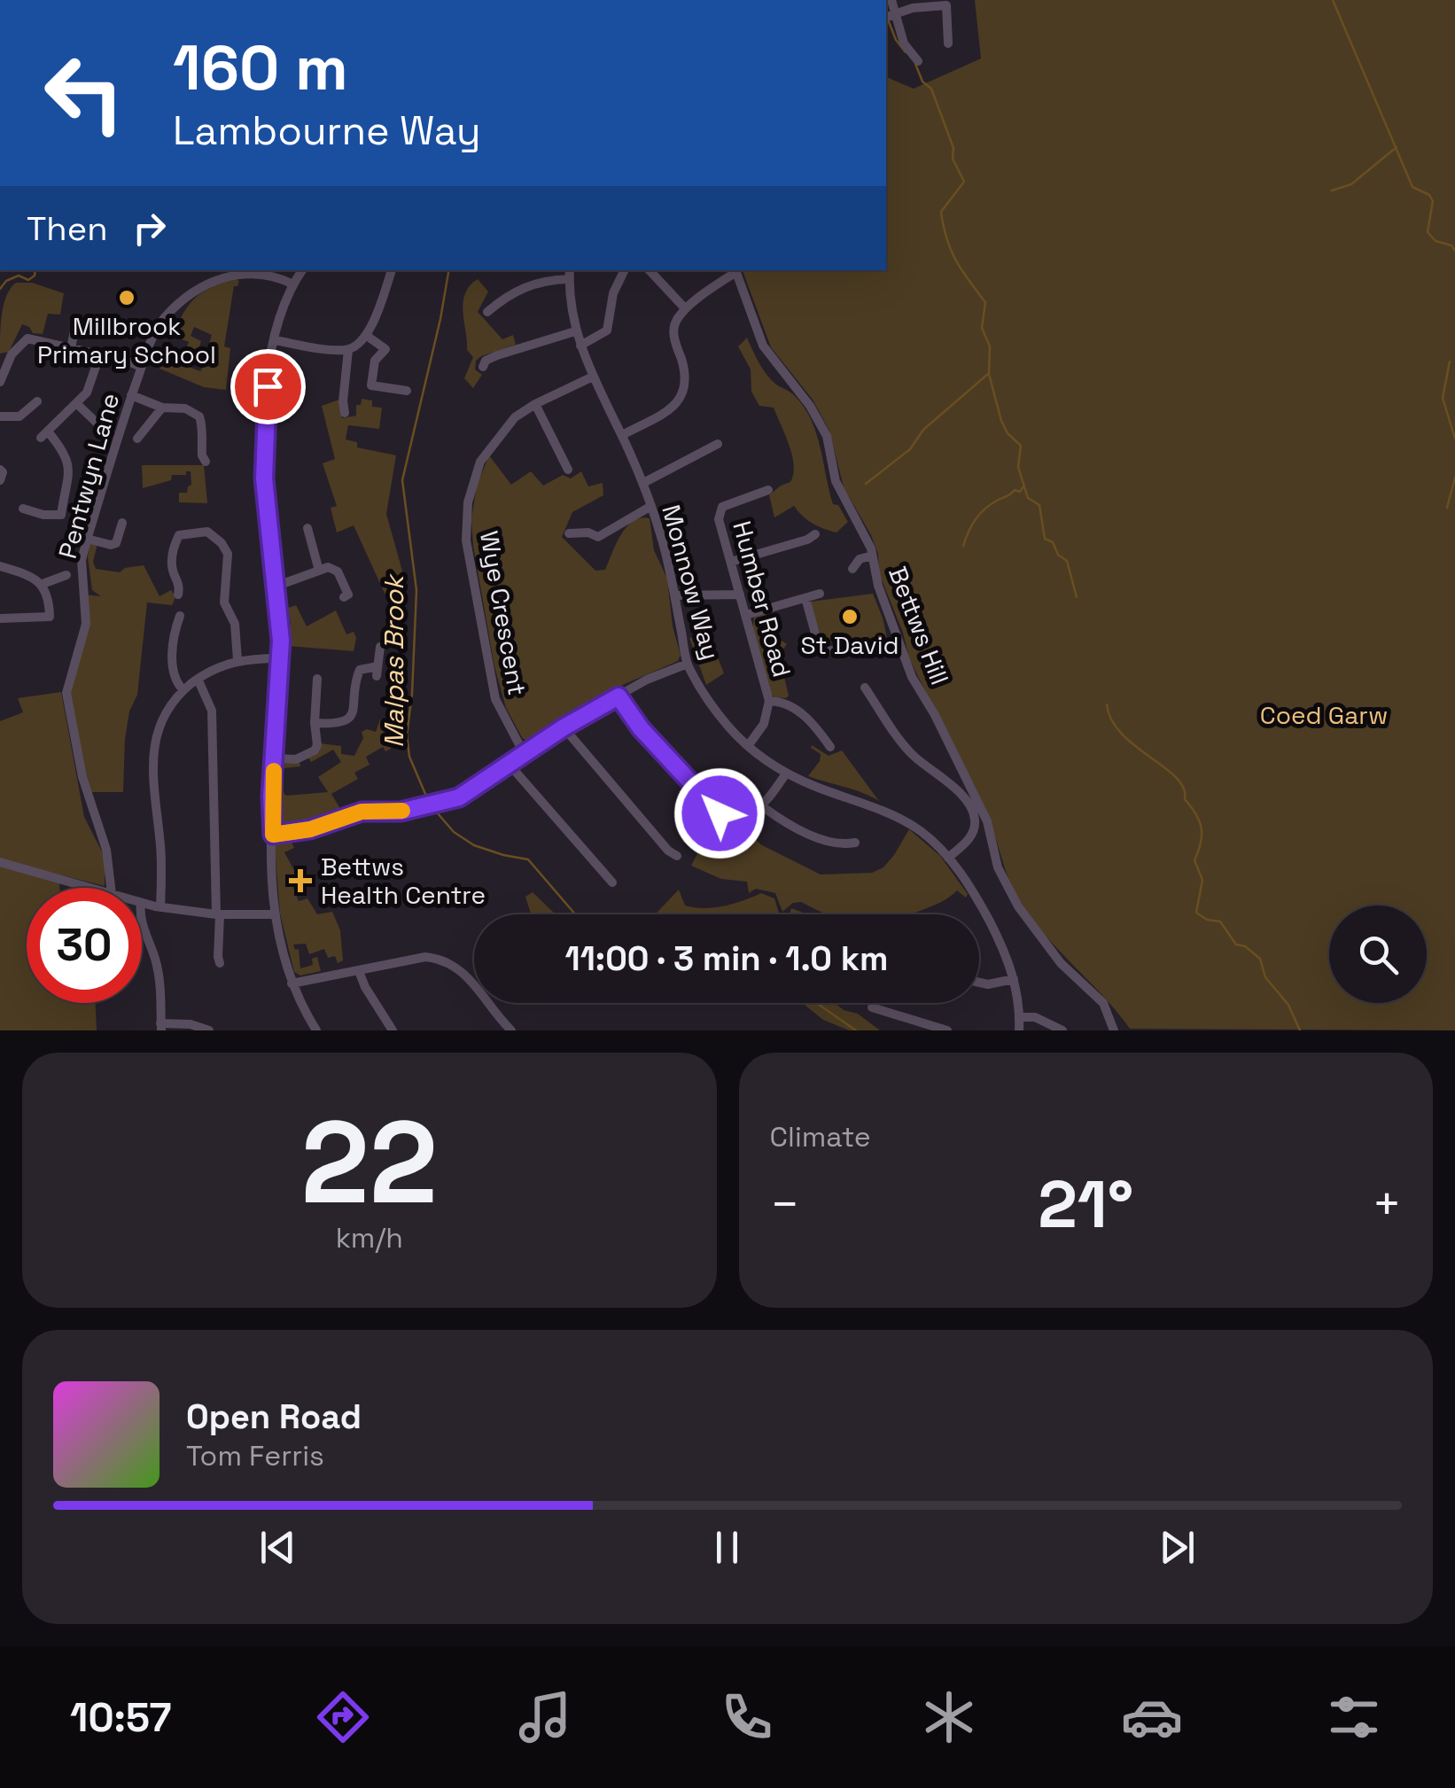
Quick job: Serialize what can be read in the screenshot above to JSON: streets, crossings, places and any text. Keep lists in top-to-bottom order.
{
  "streets": {
    "street": [
      "Pentwyn Lane",
      "Monnow Way",
      "Humber Road",
      "Wye Crescent",
      "Bettws Hill"
    ]
  },
  "crossings": [
    ["Monnow Way", "Humber Road"],
    ["Monnow Way", "Wye Crescent"]
  ],
  "water": ["Malpas Brook"],
  "parks": ["Coed Garw"],
  "places": {
    "other": ["Millbrook Primary School", "St David"],
    "health": ["Bettws Health Centre"]
  },
  "page": {
    "turn": ["160 m", "Lambourne Way"],
    "then": "Then",
    "limit": "30",
    "trip": "11:00 · 3 min · 1.0 km",
    "tile": [
      ["22", "km/h"],
      "Climate"
    ],
    "heat": ["−", "21°", "+"],
    "song": ["Open Road", "Tom Ferris"],
    "tabs": "10:57"
  }
}
